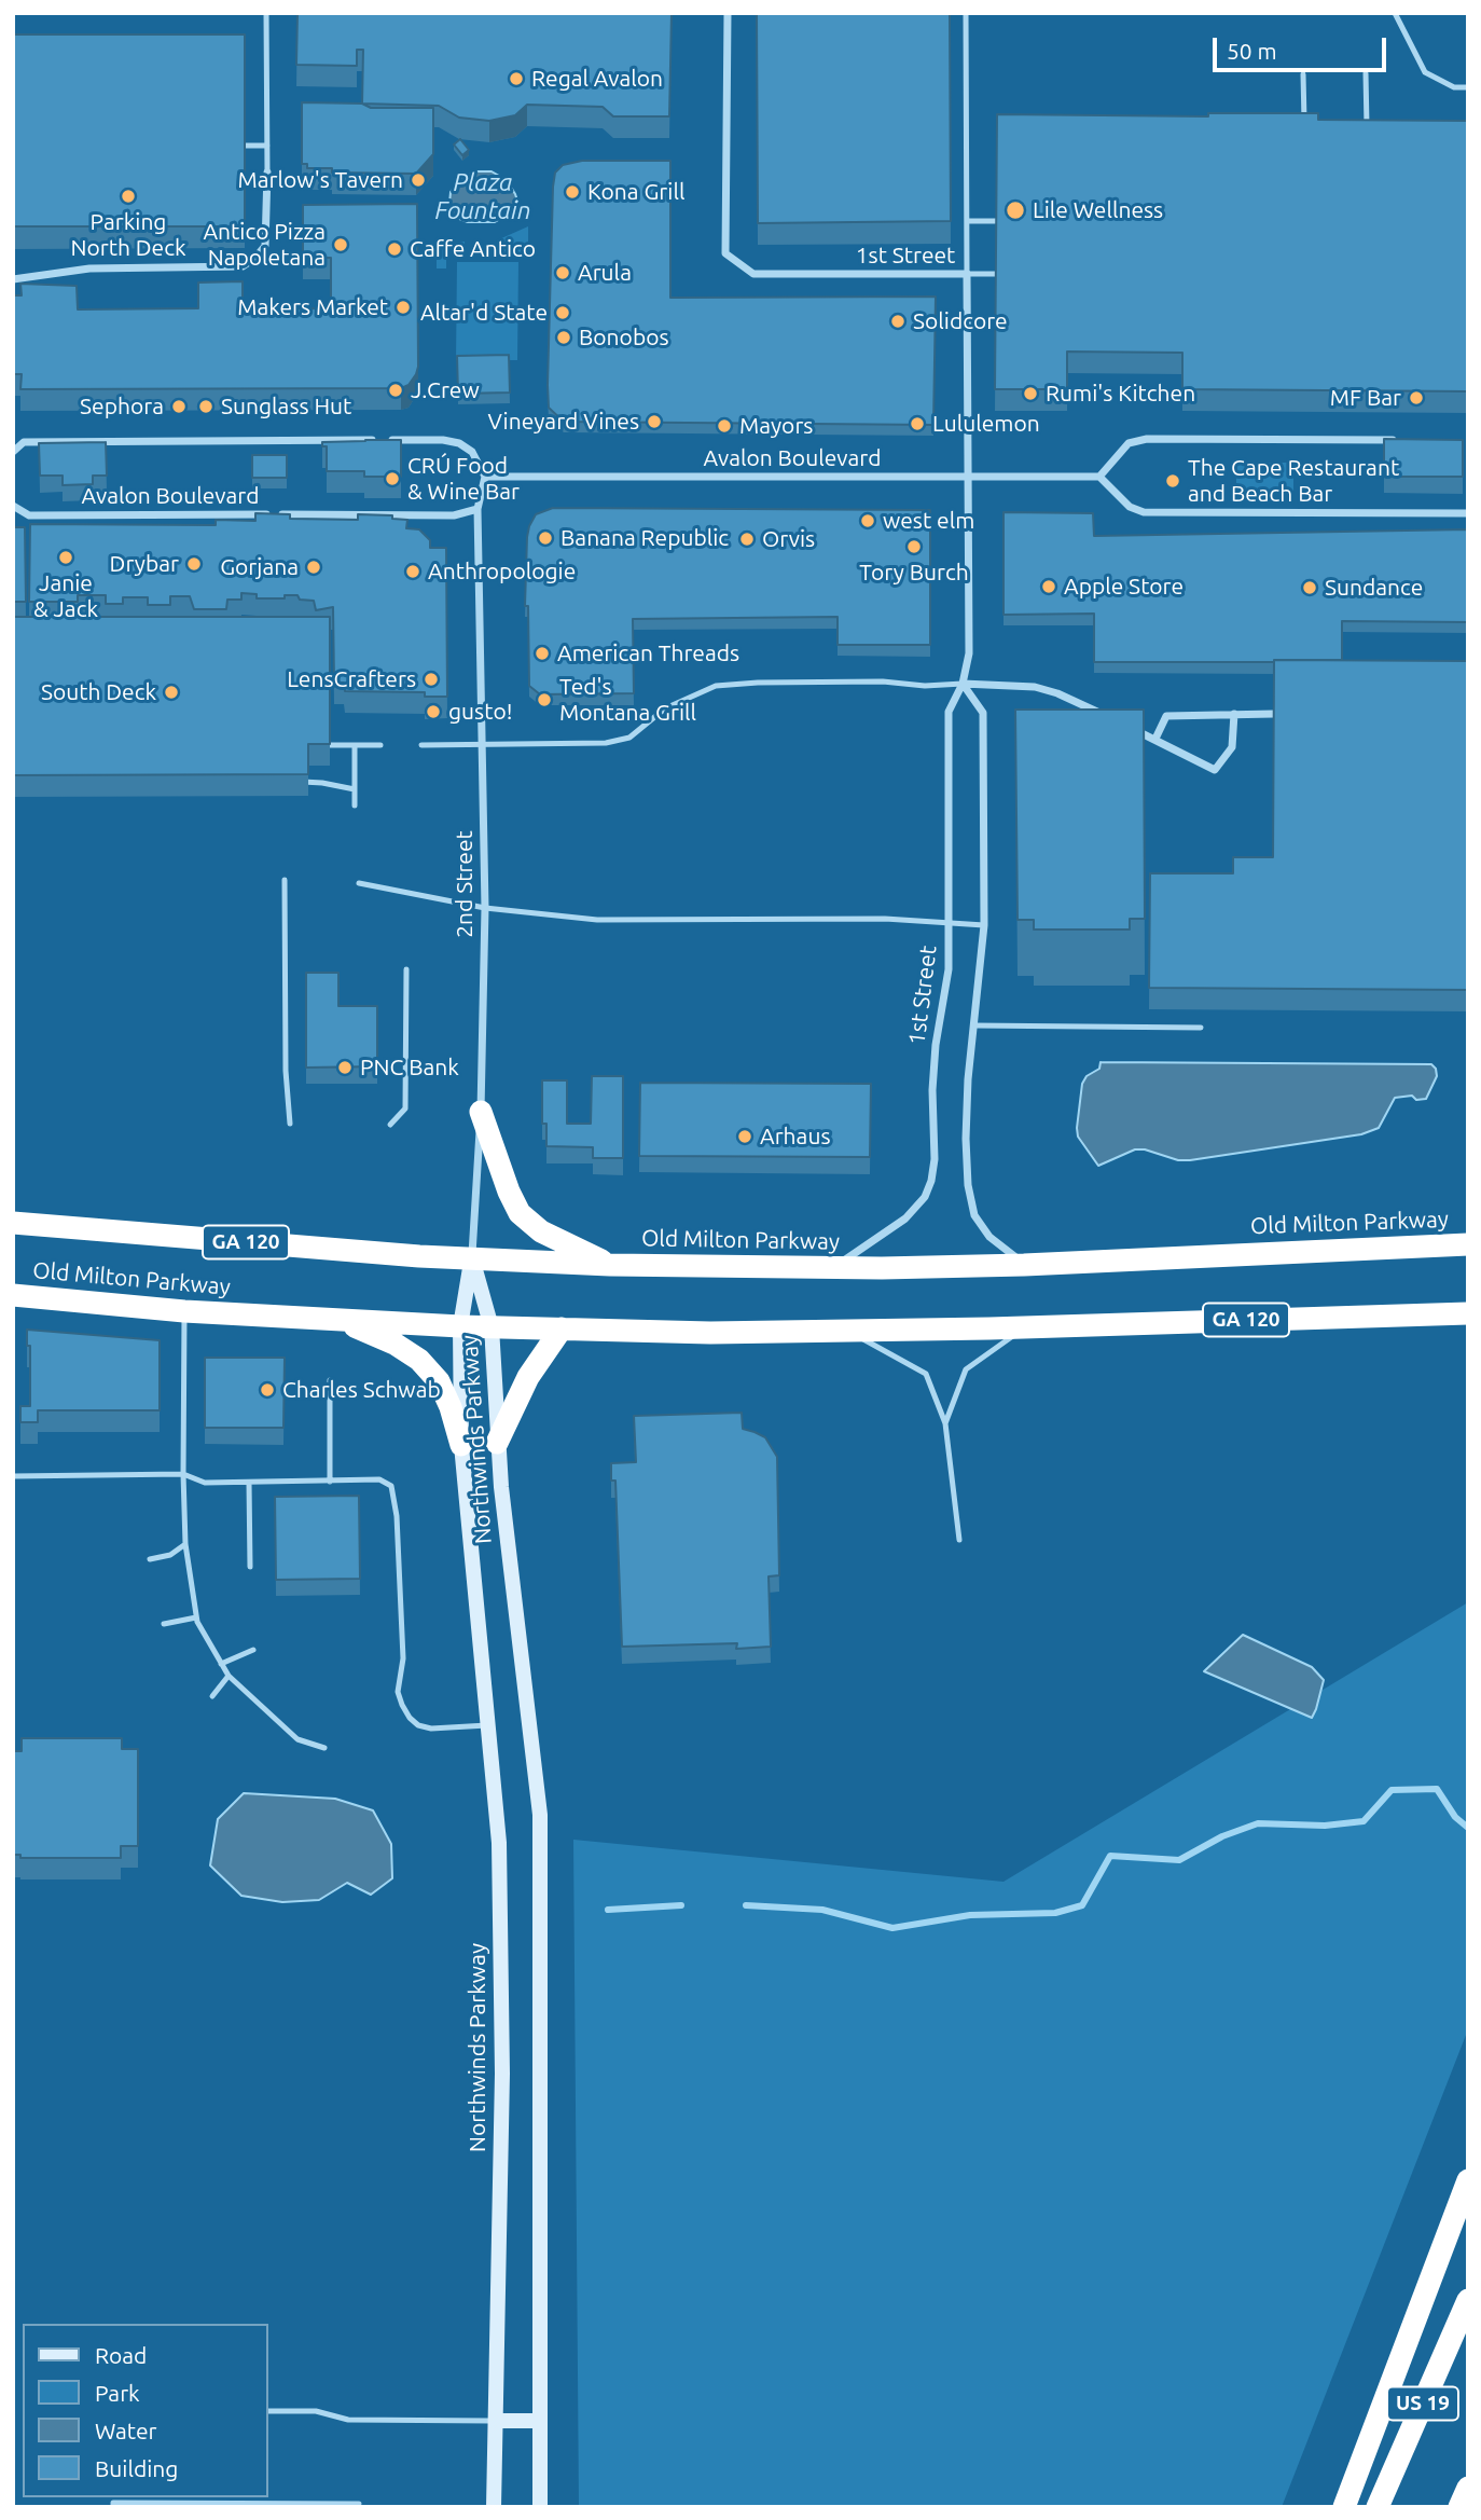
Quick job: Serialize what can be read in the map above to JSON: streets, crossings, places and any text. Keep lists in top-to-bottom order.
{
  "streets": {
    "highway": ["Old Milton Parkway", "GA 120", "US 19"],
    "street": [
      "1st Street",
      "Avalon Boulevard",
      "2nd Street",
      "Northwinds Parkway"
    ]
  },
  "crossings": [
    ["1st Street", "Avalon Boulevard"],
    ["1st Street", "Old Milton Parkway"],
    ["Avalon Boulevard", "2nd Street"],
    ["2nd Street", "Old Milton Parkway"],
    ["2nd Street", "Northwinds Parkway"],
    ["Old Milton Parkway", "Northwinds Parkway"]
  ],
  "water": ["Plaza Fountain"],
  "places": [
    "Regal Avalon",
    "Marlow's Tavern",
    "Kona Grill",
    "Parking North Deck",
    "Lile Wellness",
    "Antico Pizza Napoletana",
    "Caffe Antico",
    "Arula",
    "Makers Market",
    "Altar'd State",
    "Solidcore",
    "Bonobos",
    "J.Crew",
    "Rumi's Kitchen",
    "MF Bar",
    "Sephora",
    "Sunglass Hut",
    "Vineyard Vines",
    "Lululemon",
    "Mayors",
    "CRÚ Food & Wine Bar",
    "The Cape Restaurant and Beach Bar",
    "west elm",
    "Banana Republic",
    "Orvis",
    "Tory Burch",
    "Janie & Jack",
    "Drybar",
    "Gorjana",
    "Anthropologie",
    "Apple Store",
    "Sundance",
    "American Threads",
    "LensCrafters",
    "South Deck",
    "Ted's Montana Grill",
    "gusto!",
    "PNC Bank",
    "Arhaus",
    "Charles Schwab"
  ],
  "legend": [
    "Road",
    "Park",
    "Water",
    "Building"
  ],
  "scale_bar": "50 m"
}
